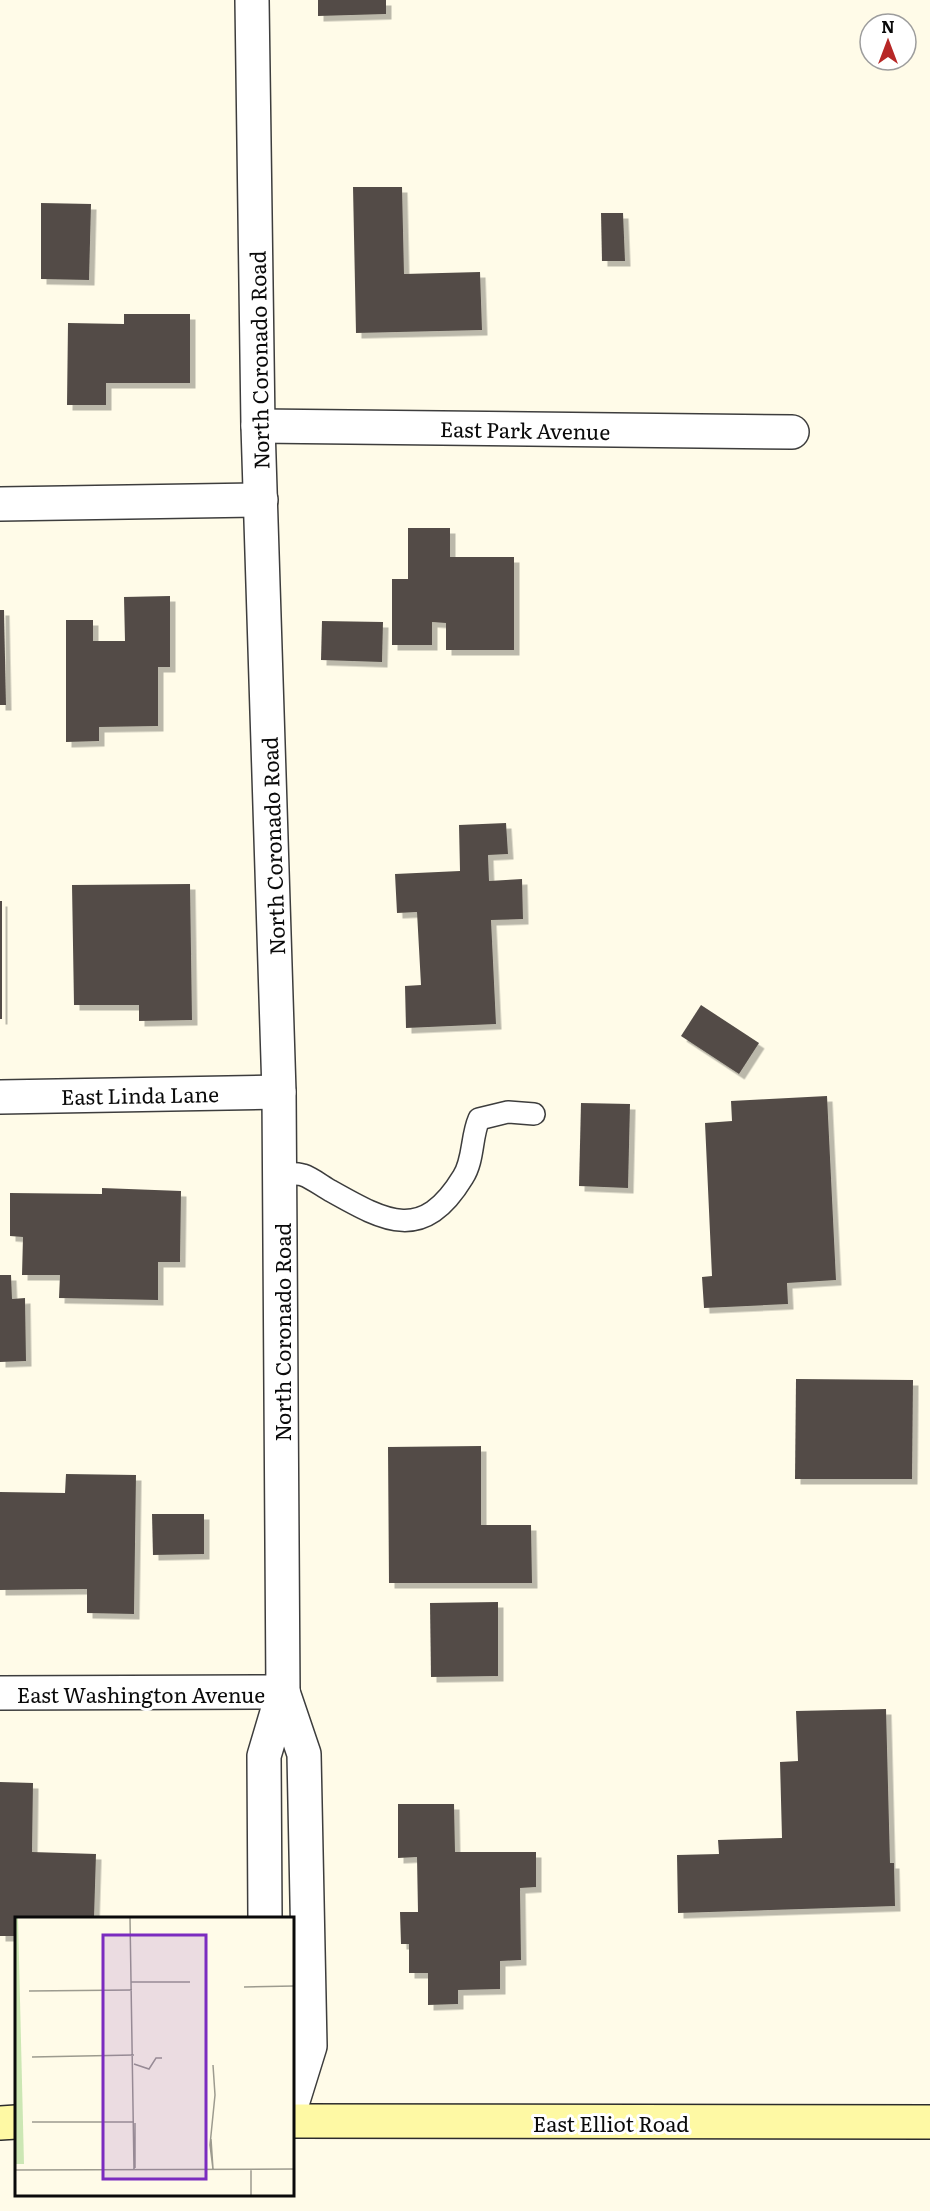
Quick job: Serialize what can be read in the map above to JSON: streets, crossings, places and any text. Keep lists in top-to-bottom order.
{
  "streets": {
    "main road": ["East Elliot Road"],
    "street": [
      "North Coronado Road",
      "East Park Avenue",
      "East Linda Lane",
      "East Washington Avenue"
    ]
  },
  "crossings": [
    ["North Coronado Road", "East Park Avenue"],
    ["North Coronado Road", "East Linda Lane"],
    ["North Coronado Road", "East Washington Avenue"]
  ],
  "north": "top"
}
